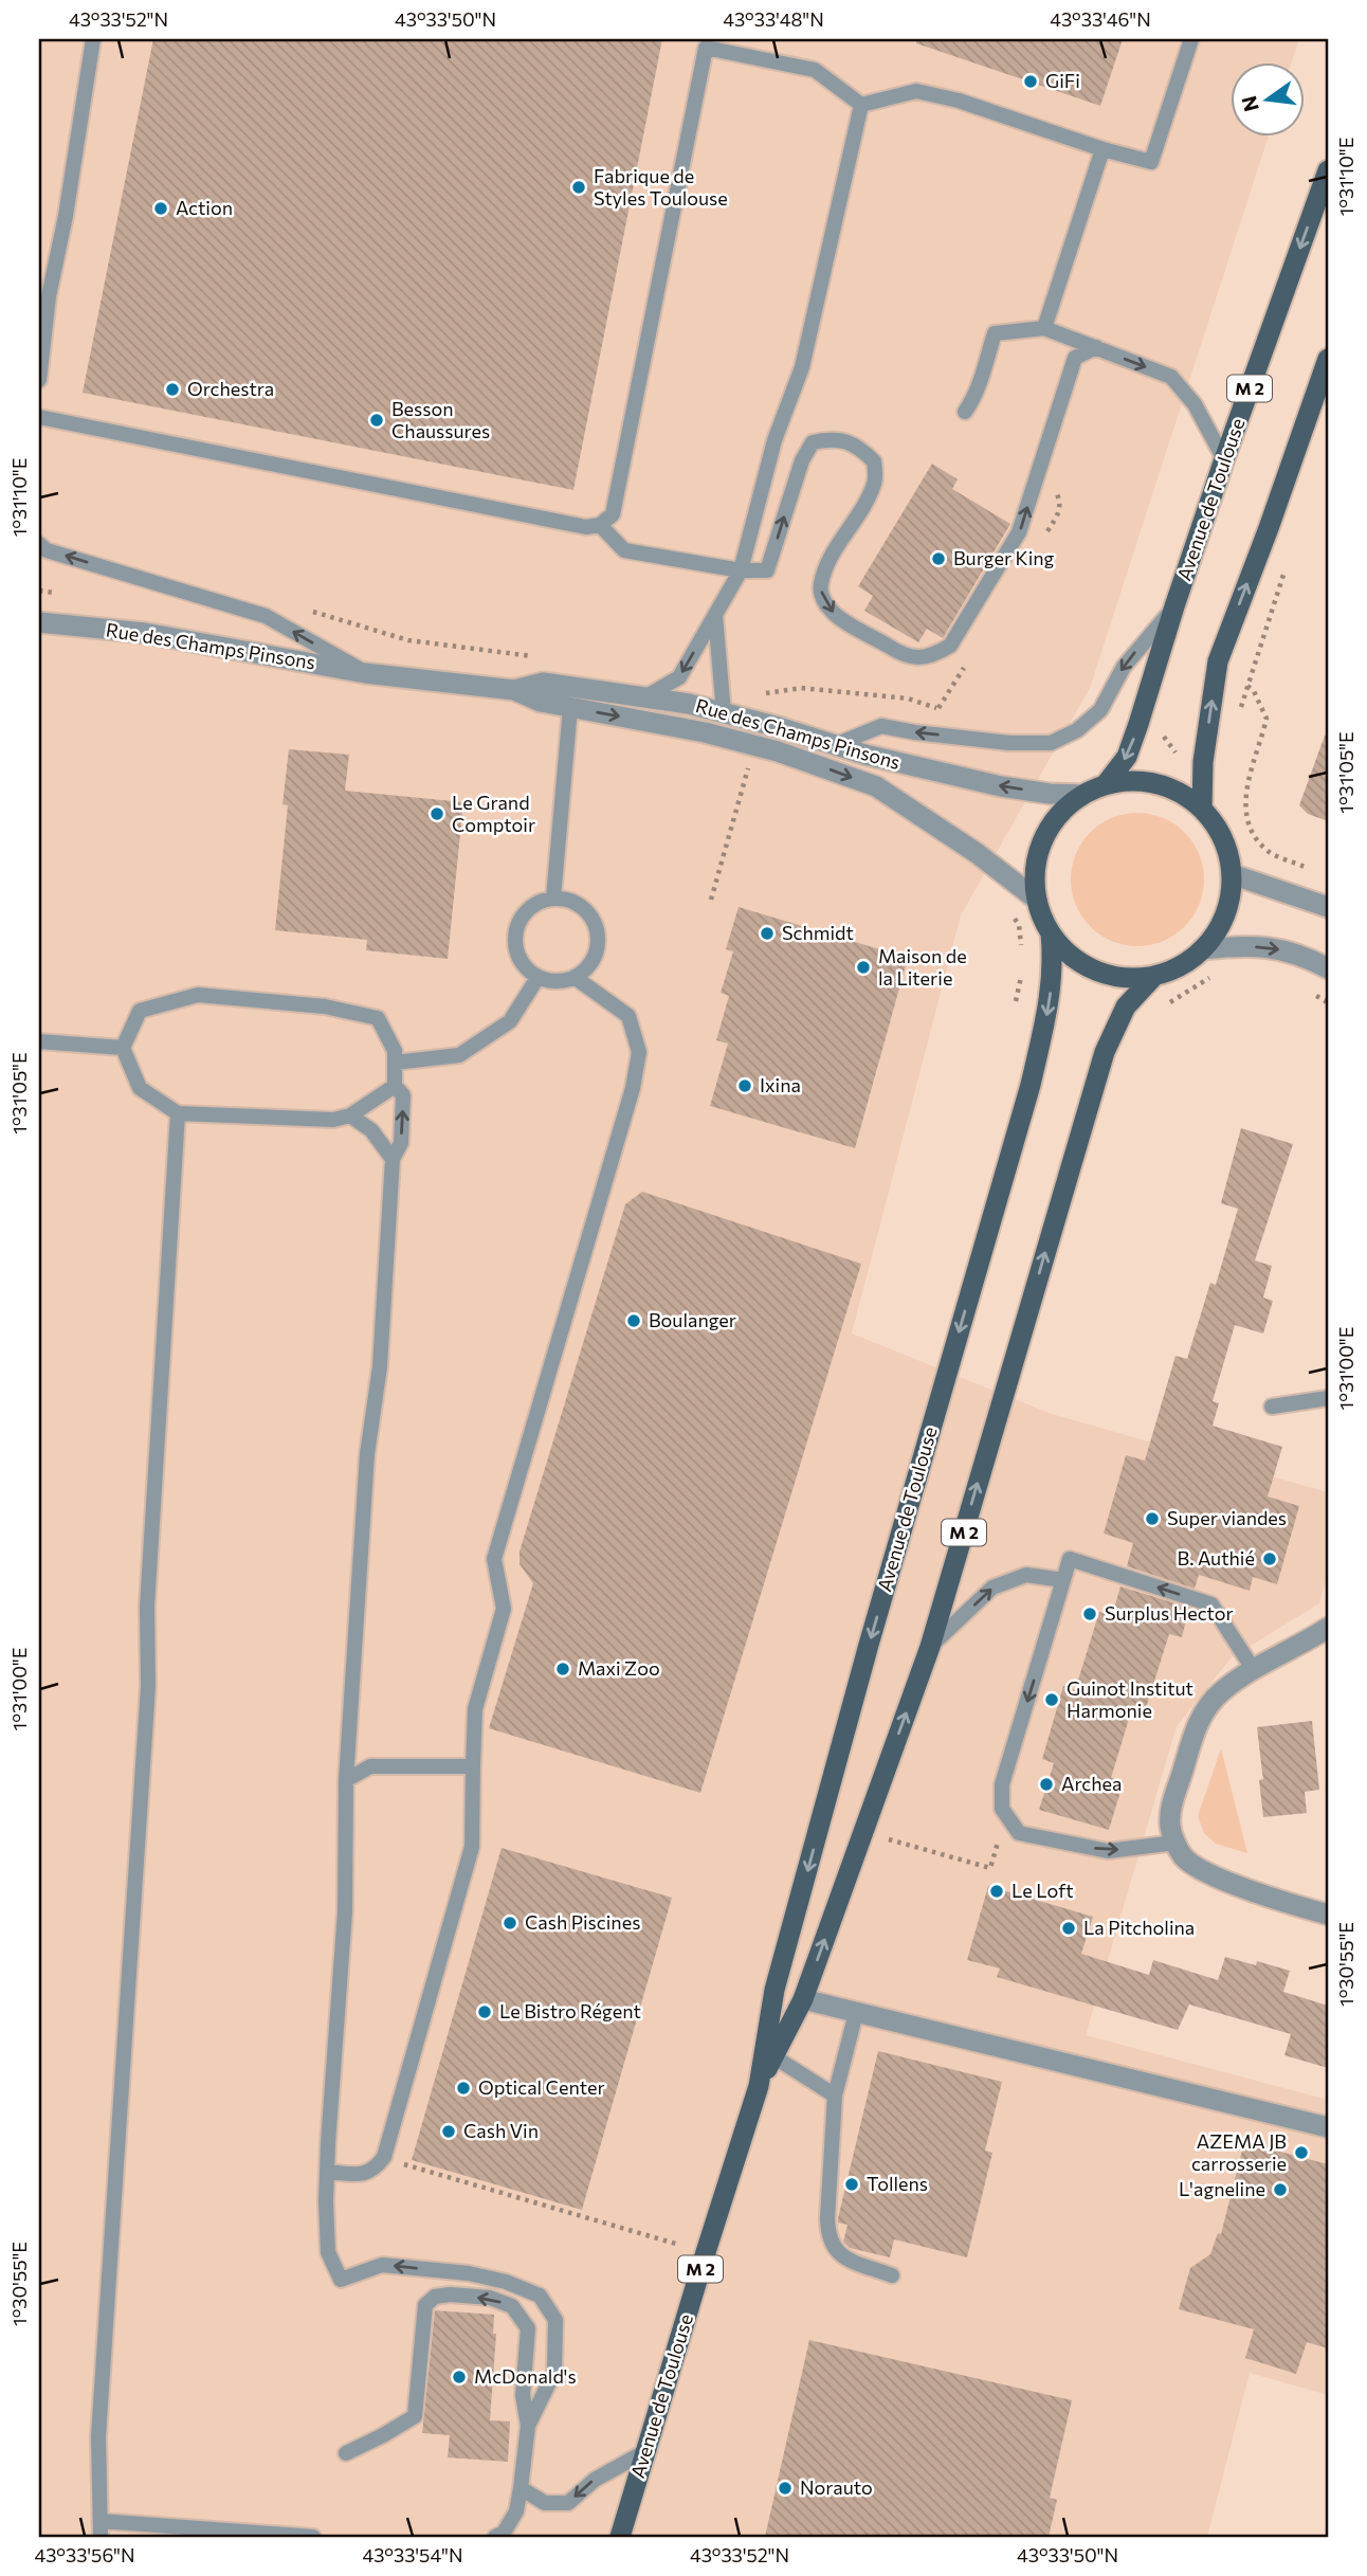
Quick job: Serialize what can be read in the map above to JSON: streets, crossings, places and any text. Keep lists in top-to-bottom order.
{
  "streets": {
    "main road": ["M 2", "Avenue de Toulouse"],
    "street": ["Rue des Champs Pinsons"]
  },
  "crossings": [
    ["Avenue de Toulouse", "Rue des Champs Pinsons"]
  ],
  "places": [
    "GiFi",
    "Fabrique de Styles Toulouse",
    "Action",
    "Orchestra",
    "Besson Chaussures",
    "Burger King",
    "Le Grand Comptoir",
    "Schmidt",
    "Maison de la Literie",
    "Ixina",
    "Boulanger",
    "Super viandes",
    "B. Authié",
    "Surplus Hector",
    "Maxi Zoo",
    "Guinot Institut Harmonie",
    "Archea",
    "Le Loft",
    "Cash Piscines",
    "La Pitcholina",
    "Le Bistro Régent",
    "Optical Center",
    "Cash Vin",
    "AZEMA JB carrosserie",
    "Tollens",
    "L'agneline",
    "McDonald's",
    "Norauto"
  ],
  "north": "left",
  "coordinates": [
    "43°33'52\"N",
    "43°33'50\"N",
    "43°33'48\"N",
    "43°33'46\"N",
    "1°31'10\"E",
    "1°31'05\"E",
    "1°31'00\"E",
    "1°30'55\"E",
    "43°33'56\"N",
    "43°33'54\"N"
  ]
}
